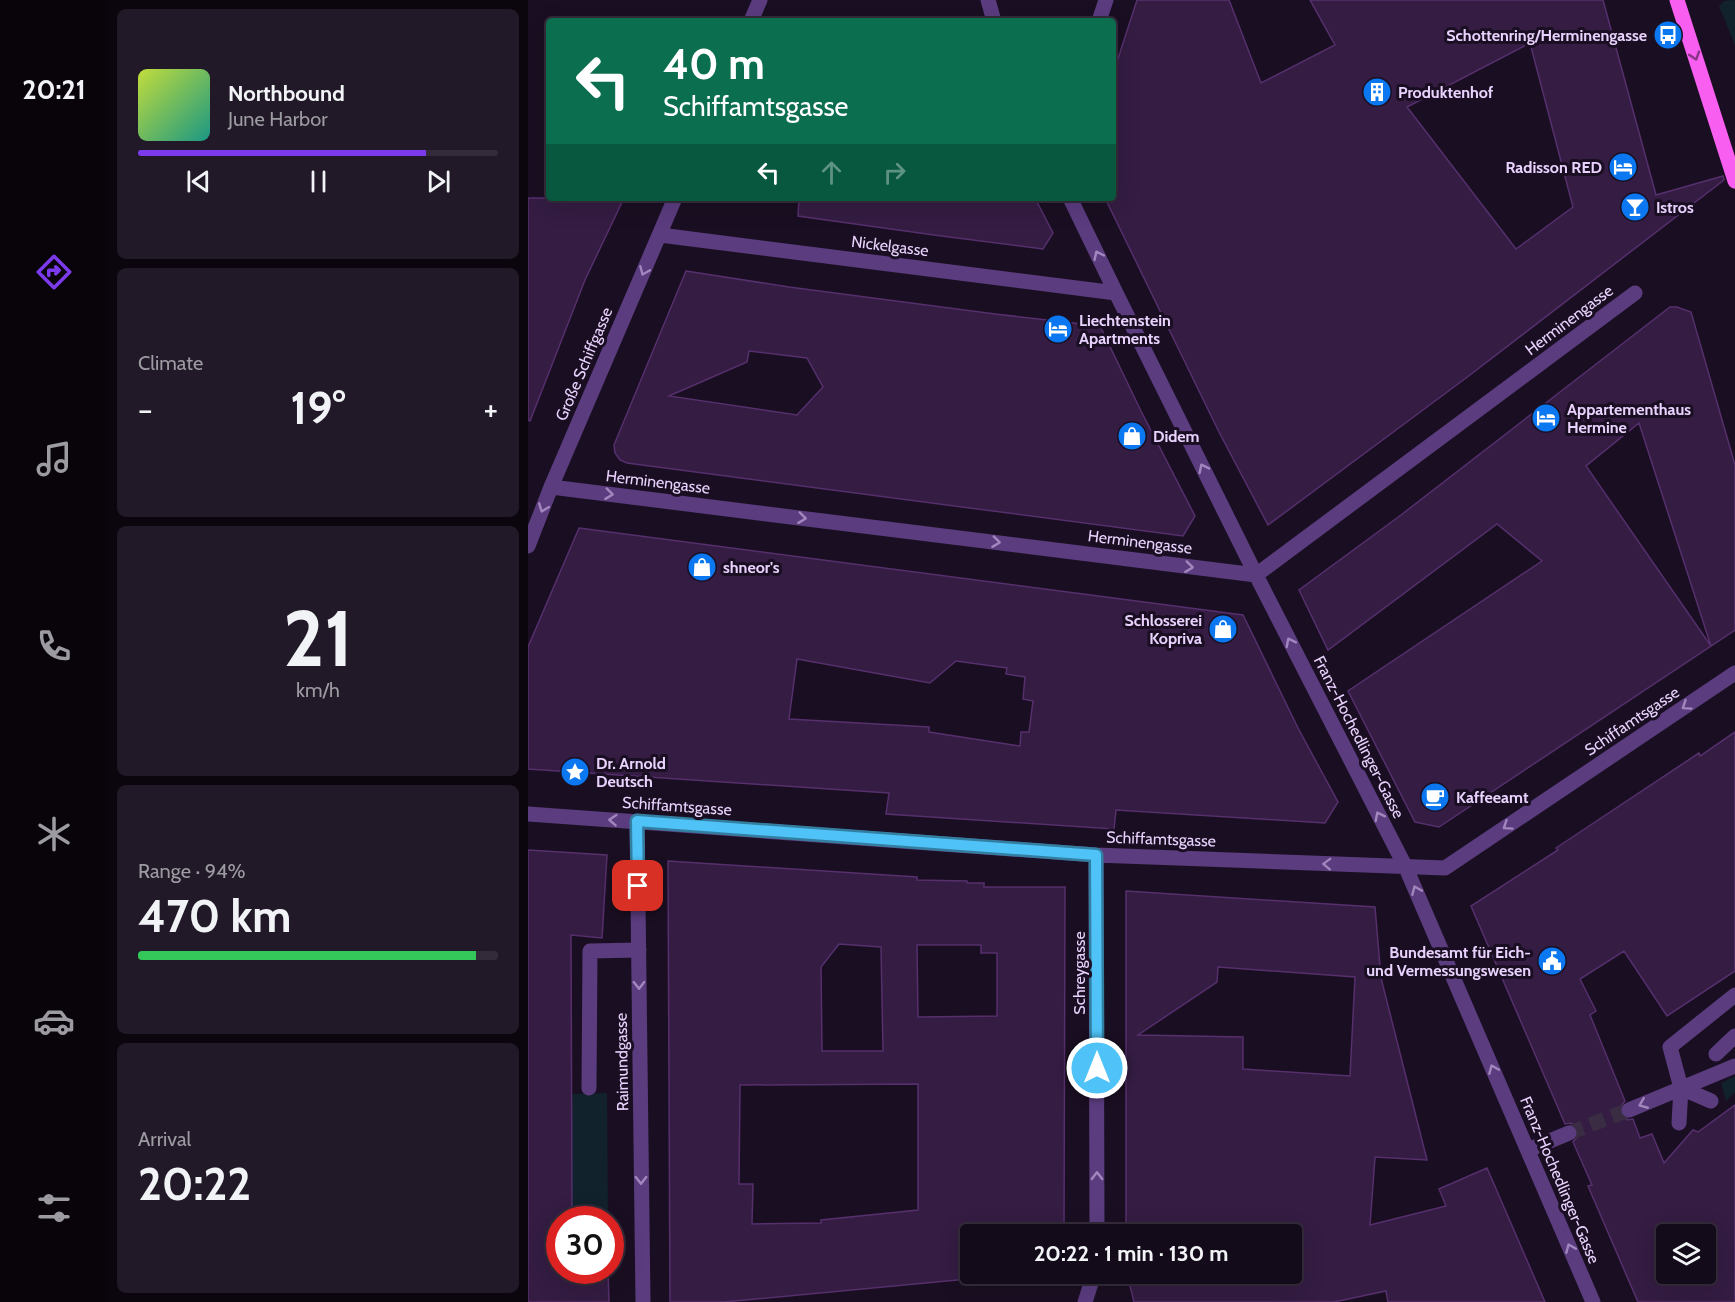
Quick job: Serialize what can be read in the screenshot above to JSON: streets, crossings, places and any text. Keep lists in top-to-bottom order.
{
  "streets": {
    "street": [
      "Nickelgasse",
      "Herminengasse",
      "Große Schiffgasse",
      "Schiffamtsgasse",
      "Franz-Hochedlinger-Gasse",
      "Schreygasse",
      "Raimundgasse"
    ]
  },
  "crossings": [
    ["Nickelgasse", "Große Schiffgasse"],
    ["Nickelgasse", "Franz-Hochedlinger-Gasse"],
    ["Herminengasse", "Große Schiffgasse"],
    ["Herminengasse", "Franz-Hochedlinger-Gasse"],
    ["Schiffamtsgasse", "Franz-Hochedlinger-Gasse"],
    ["Schiffamtsgasse", "Schreygasse"],
    ["Schiffamtsgasse", "Raimundgasse"]
  ],
  "one_way": [
    "Herminengasse",
    "Große Schiffgasse",
    "Schiffamtsgasse",
    "Franz-Hochedlinger-Gasse",
    "Schreygasse",
    "Raimundgasse"
  ],
  "places": {
    "bus stop": ["Schottenring/Herminengasse"],
    "building": ["Produktenhof"],
    "hotel": ["Radisson RED", "Liechtenstein Apartments", "Appartementhaus Hermine"],
    "bar": ["Istros"],
    "shop": ["Didem", "shneor's", "Schlosserei Kopriva"],
    "place": ["Dr. Arnold Deutsch"],
    "cafe": ["Kaffeeamt"],
    "public building": ["Bundesamt für Eich- und Vermessungswesen"]
  },
  "page": {
    "tabs": "20:21",
    "turn": ["40 m", "Schiffamtsgasse"],
    "song": ["Northbound", "June Harbor"],
    "tile": [
      "Climate",
      ["21", "km/h"],
      ["Range · 94%", "470 km"],
      ["Arrival", "20:22"]
    ],
    "heat": ["−", "19°", "+"],
    "limit": "30",
    "trip": "20:22 · 1 min · 130 m"
  }
}
